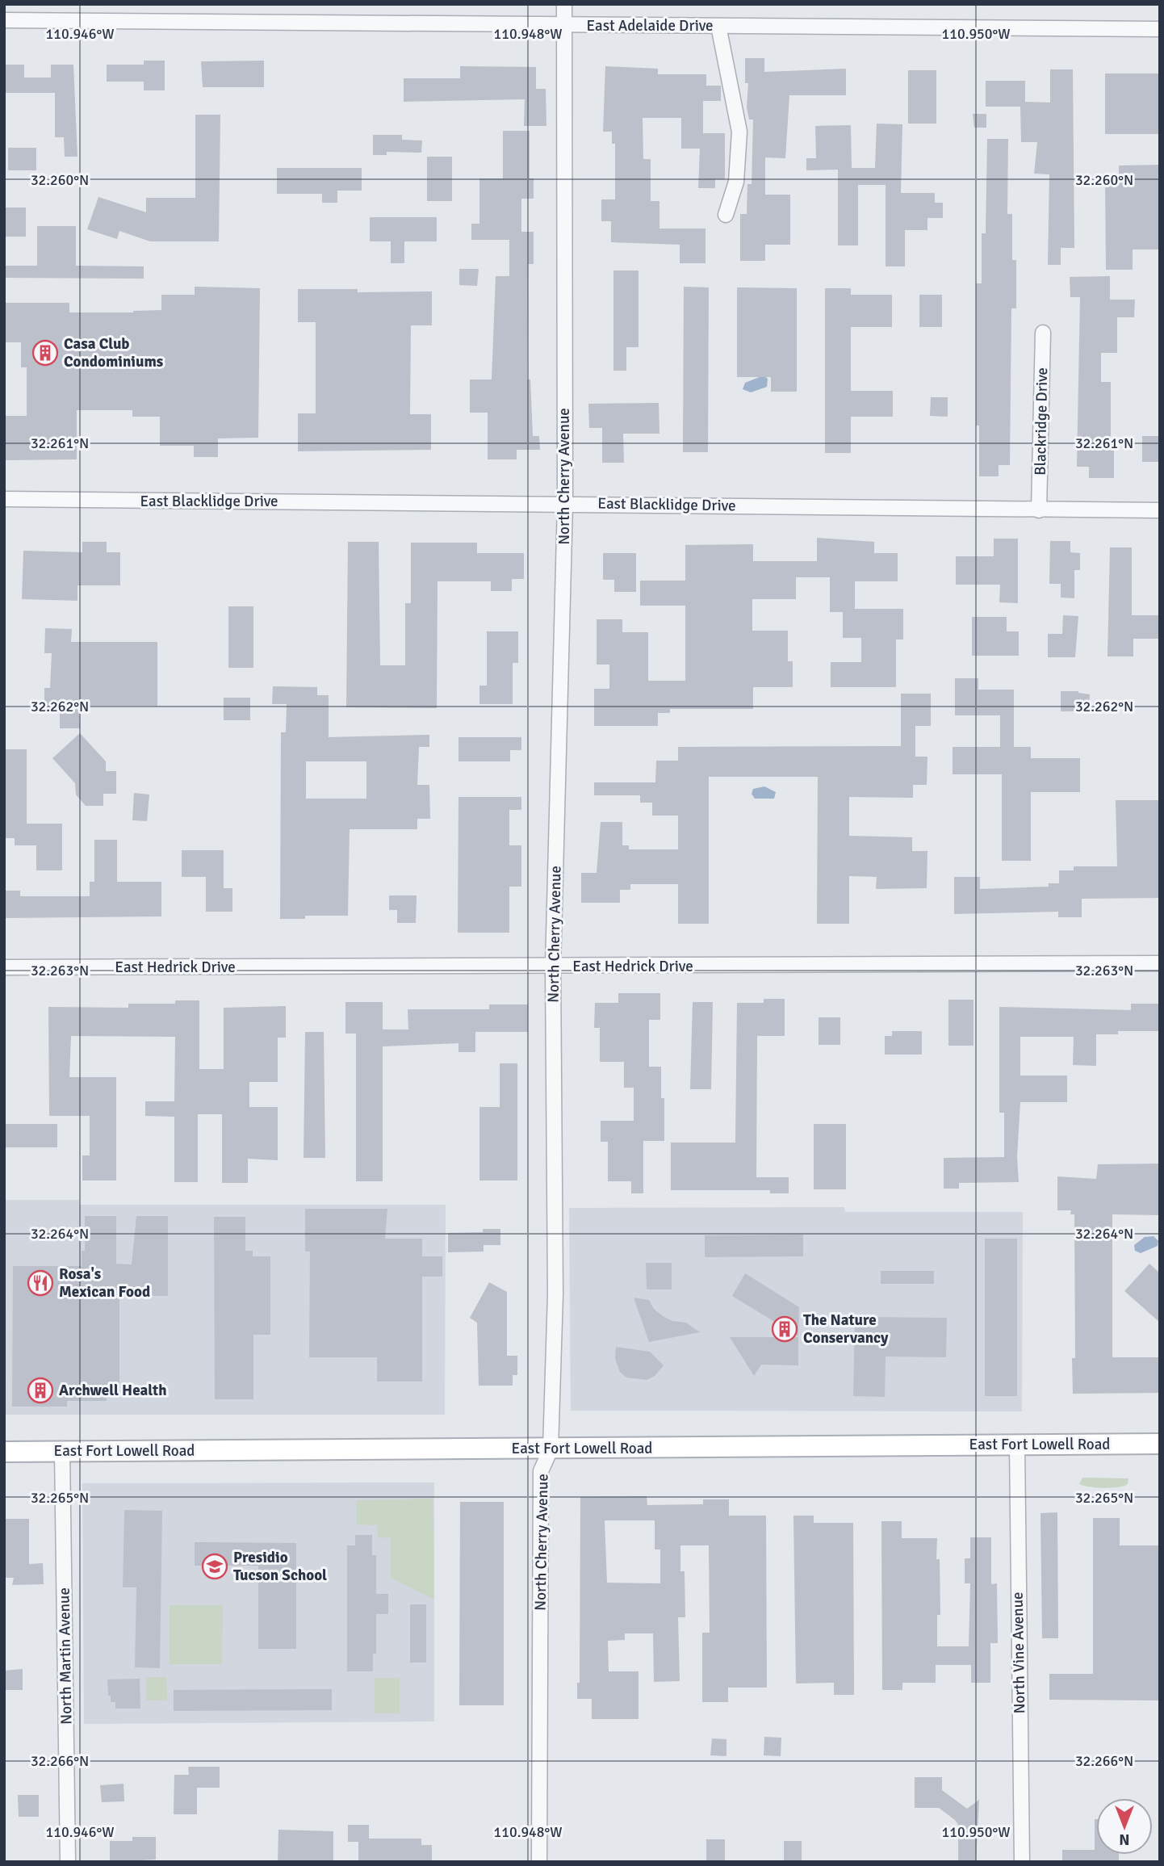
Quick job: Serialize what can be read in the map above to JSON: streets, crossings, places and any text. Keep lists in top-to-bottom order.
{
  "streets": {
    "main road": ["East Fort Lowell Road"],
    "street": [
      "East Adelaide Drive",
      "Blackridge Drive",
      "North Cherry Avenue",
      "East Blacklidge Drive",
      "East Hedrick Drive",
      "North Vine Avenue",
      "North Martin Avenue"
    ]
  },
  "crossings": [
    ["East Adelaide Drive", "North Cherry Avenue"],
    ["Blackridge Drive", "East Blacklidge Drive"],
    ["North Cherry Avenue", "East Blacklidge Drive"],
    ["North Cherry Avenue", "East Hedrick Drive"],
    ["North Cherry Avenue", "East Fort Lowell Road"],
    ["East Fort Lowell Road", "North Vine Avenue"],
    ["East Fort Lowell Road", "North Martin Avenue"]
  ],
  "places": {
    "building": ["Casa Club Condominiums", "The Nature Conservancy", "Archwell Health"],
    "restaurant": ["Rosa's Mexican Food"],
    "school or university": ["Presidio Tucson School"]
  },
  "north": "bottom",
  "coordinates": [
    "110.946°W",
    "110.948°W",
    "110.950°W",
    "32.260°N",
    "32.261°N",
    "32.262°N",
    "32.263°N",
    "32.264°N",
    "32.265°N",
    "32.266°N"
  ]
}
